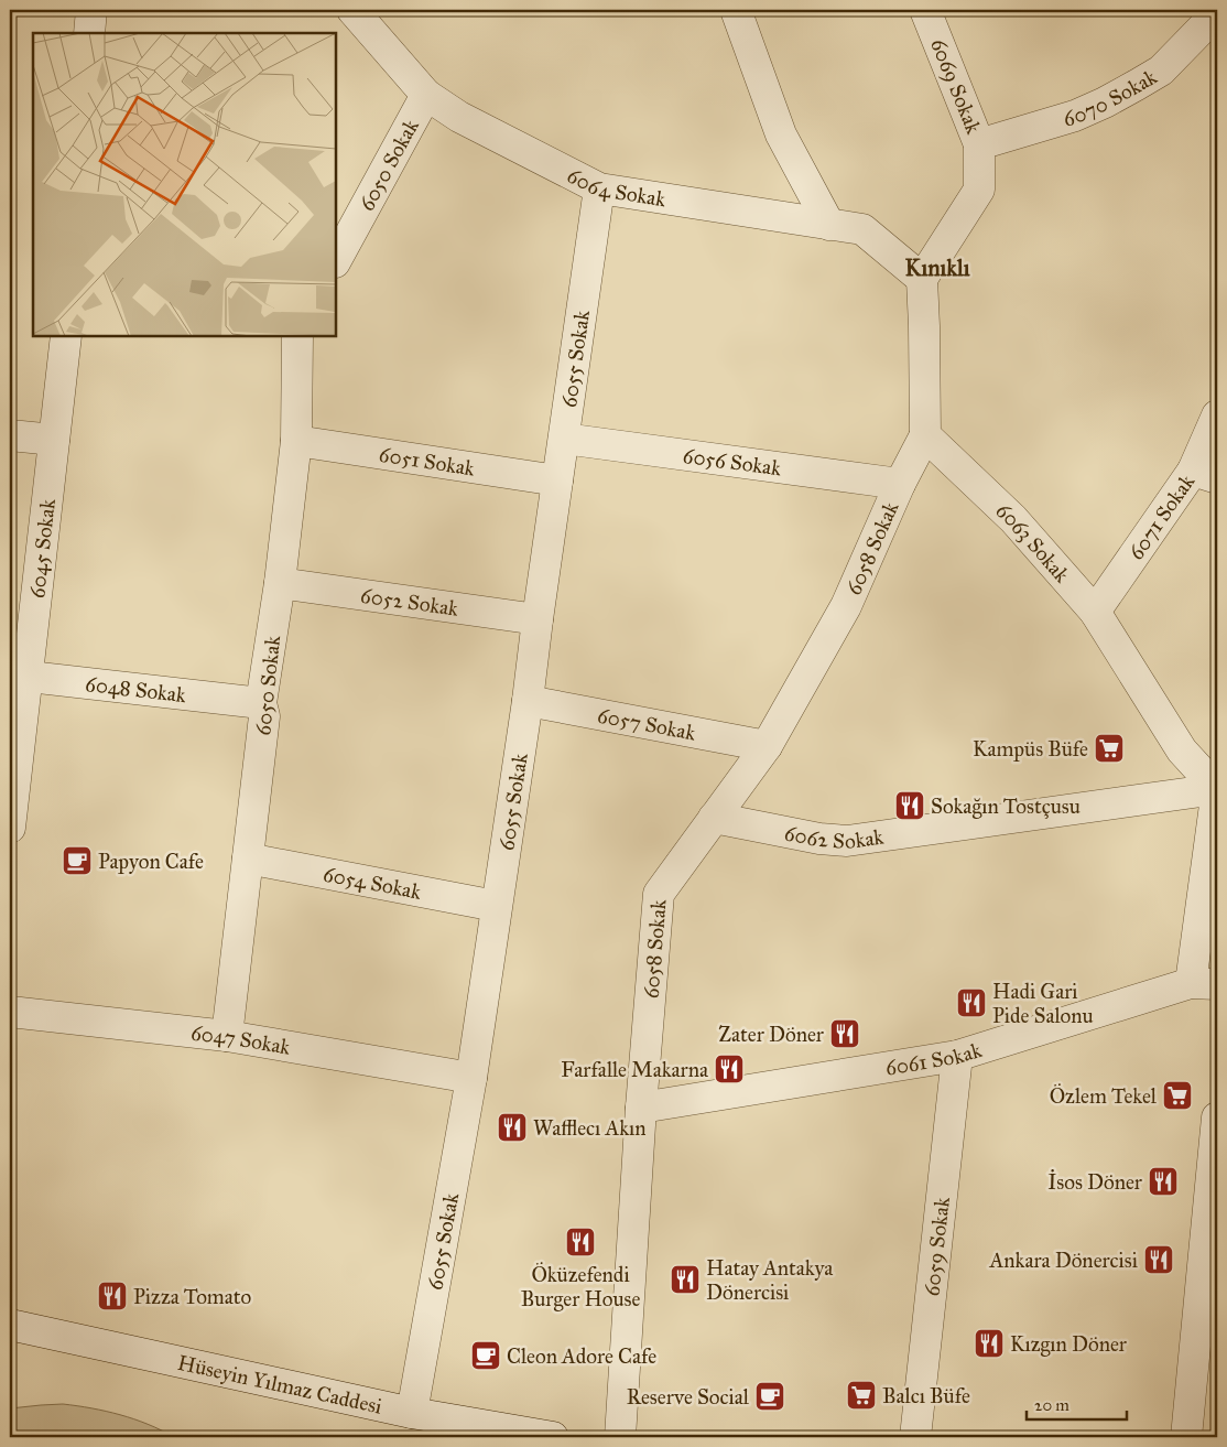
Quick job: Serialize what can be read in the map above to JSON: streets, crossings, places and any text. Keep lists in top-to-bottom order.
{
  "streets": {
    "street": [
      "6069 Sokak",
      "6070 Sokak",
      "6050 Sokak",
      "6064 Sokak",
      "6055 Sokak",
      "6051 Sokak",
      "6056 Sokak",
      "6071 Sokak",
      "6063 Sokak",
      "6058 Sokak",
      "6045 Sokak",
      "6052 Sokak",
      "6048 Sokak",
      "6057 Sokak",
      "6062 Sokak",
      "6054 Sokak",
      "6047 Sokak",
      "6061 Sokak",
      "6059 Sokak",
      "Hüseyin Yılmaz Caddesi"
    ]
  },
  "crossings": [
    ["6069 Sokak", "6070 Sokak"],
    ["6069 Sokak", "6064 Sokak"],
    ["6050 Sokak", "6064 Sokak"],
    ["6050 Sokak", "6051 Sokak"],
    ["6050 Sokak", "6052 Sokak"],
    ["6050 Sokak", "6048 Sokak"],
    ["6050 Sokak", "6054 Sokak"],
    ["6050 Sokak", "6047 Sokak"],
    ["6064 Sokak", "6055 Sokak"],
    ["6055 Sokak", "6051 Sokak"],
    ["6055 Sokak", "6056 Sokak"],
    ["6055 Sokak", "6052 Sokak"],
    ["6055 Sokak", "6057 Sokak"],
    ["6055 Sokak", "6054 Sokak"],
    ["6055 Sokak", "6047 Sokak"],
    ["6055 Sokak", "Hüseyin Yılmaz Caddesi"],
    ["6056 Sokak", "6058 Sokak"],
    ["6071 Sokak", "6063 Sokak"],
    ["6063 Sokak", "6058 Sokak"],
    ["6063 Sokak", "6062 Sokak"],
    ["6058 Sokak", "6057 Sokak"],
    ["6058 Sokak", "6062 Sokak"],
    ["6058 Sokak", "6061 Sokak"],
    ["6045 Sokak", "6048 Sokak"],
    ["6061 Sokak", "6059 Sokak"]
  ],
  "districts": ["Kınıklı"],
  "places": {
    "supermarket": ["Kampüs Büfe", "Özlem Tekel", "Balcı Büfe"],
    "restaurant": [
      "Sokağın Tostçusu",
      "Hadi Gari Pide Salonu",
      "Zater Döner",
      "Farfalle Makarna",
      "Wafflecı Akın",
      "İsos Döner",
      "Öküzefendi Burger House",
      "Ankara Dönercisi",
      "Hatay Antakya Dönercisi",
      "Pizza Tomato",
      "Kızgın Döner"
    ],
    "cafe": ["Papyon Cafe", "Cleon Adore Cafe", "Reserve Social"]
  },
  "scale_bar": "20 m"
}
